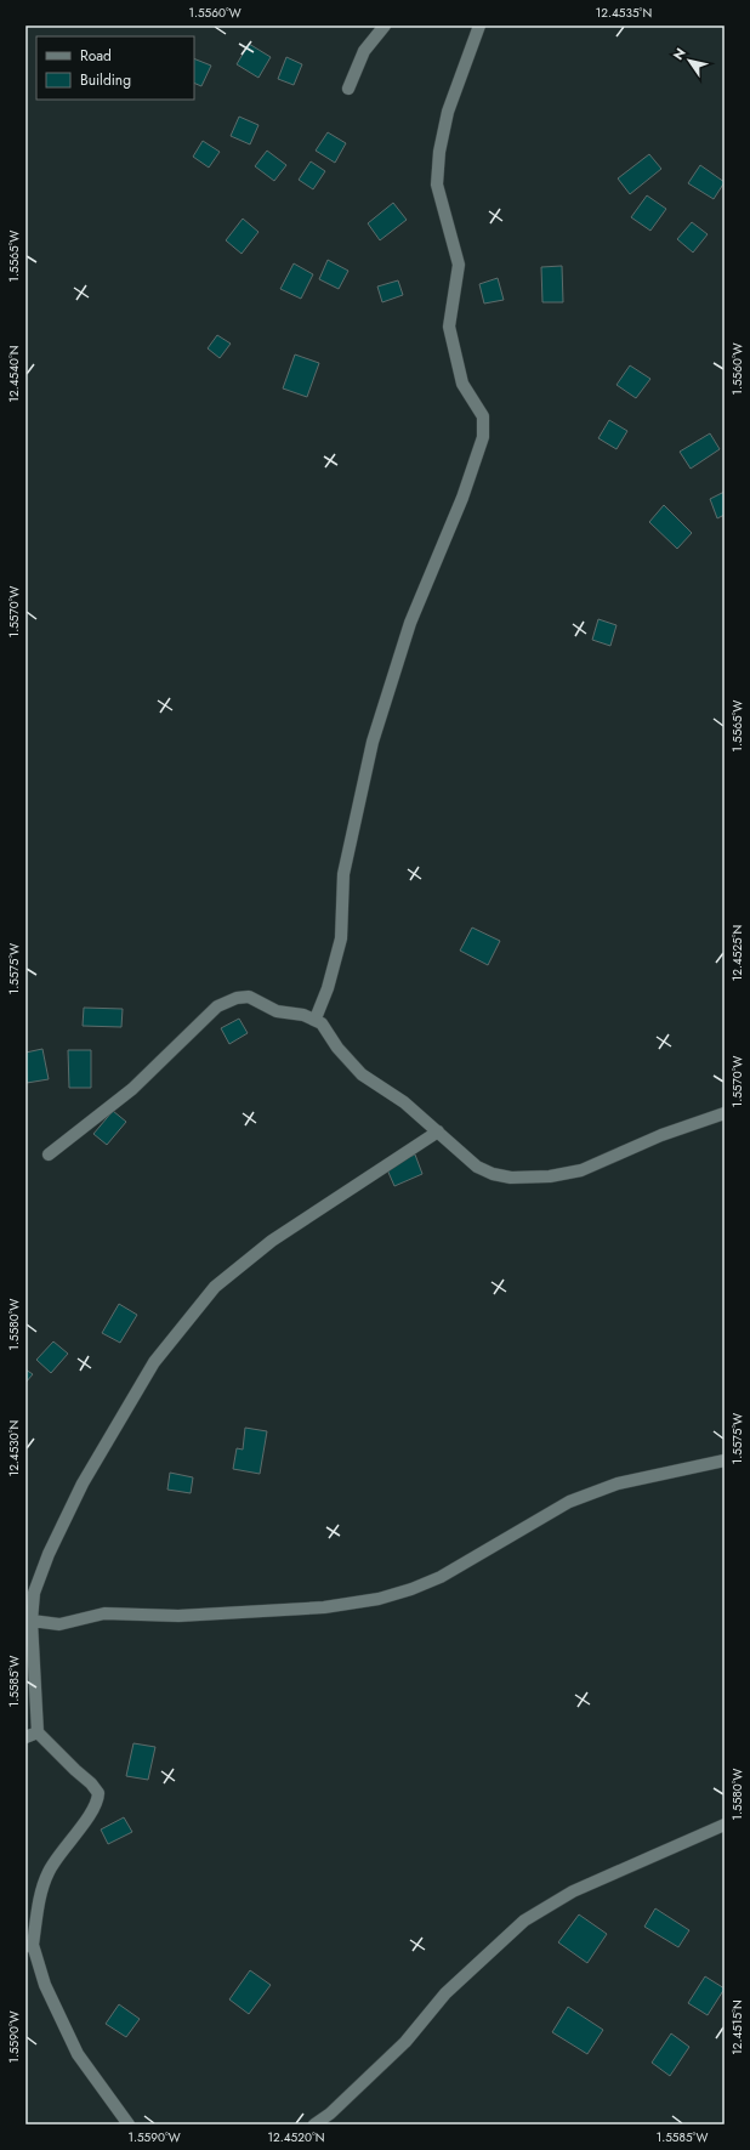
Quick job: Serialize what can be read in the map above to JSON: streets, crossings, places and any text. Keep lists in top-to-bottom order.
{
  "legend": ["Road", "Building"],
  "north": "top left",
  "coordinates": [
    "1.5560°W",
    "12.4535°N",
    "1.5565°W",
    "12.4540°N",
    "1.5570°W",
    "12.4525°N",
    "1.5575°W",
    "1.5580°W",
    "12.4530°N",
    "1.5585°W",
    "12.4515°N",
    "1.5590°W",
    "12.4520°N"
  ]
}
